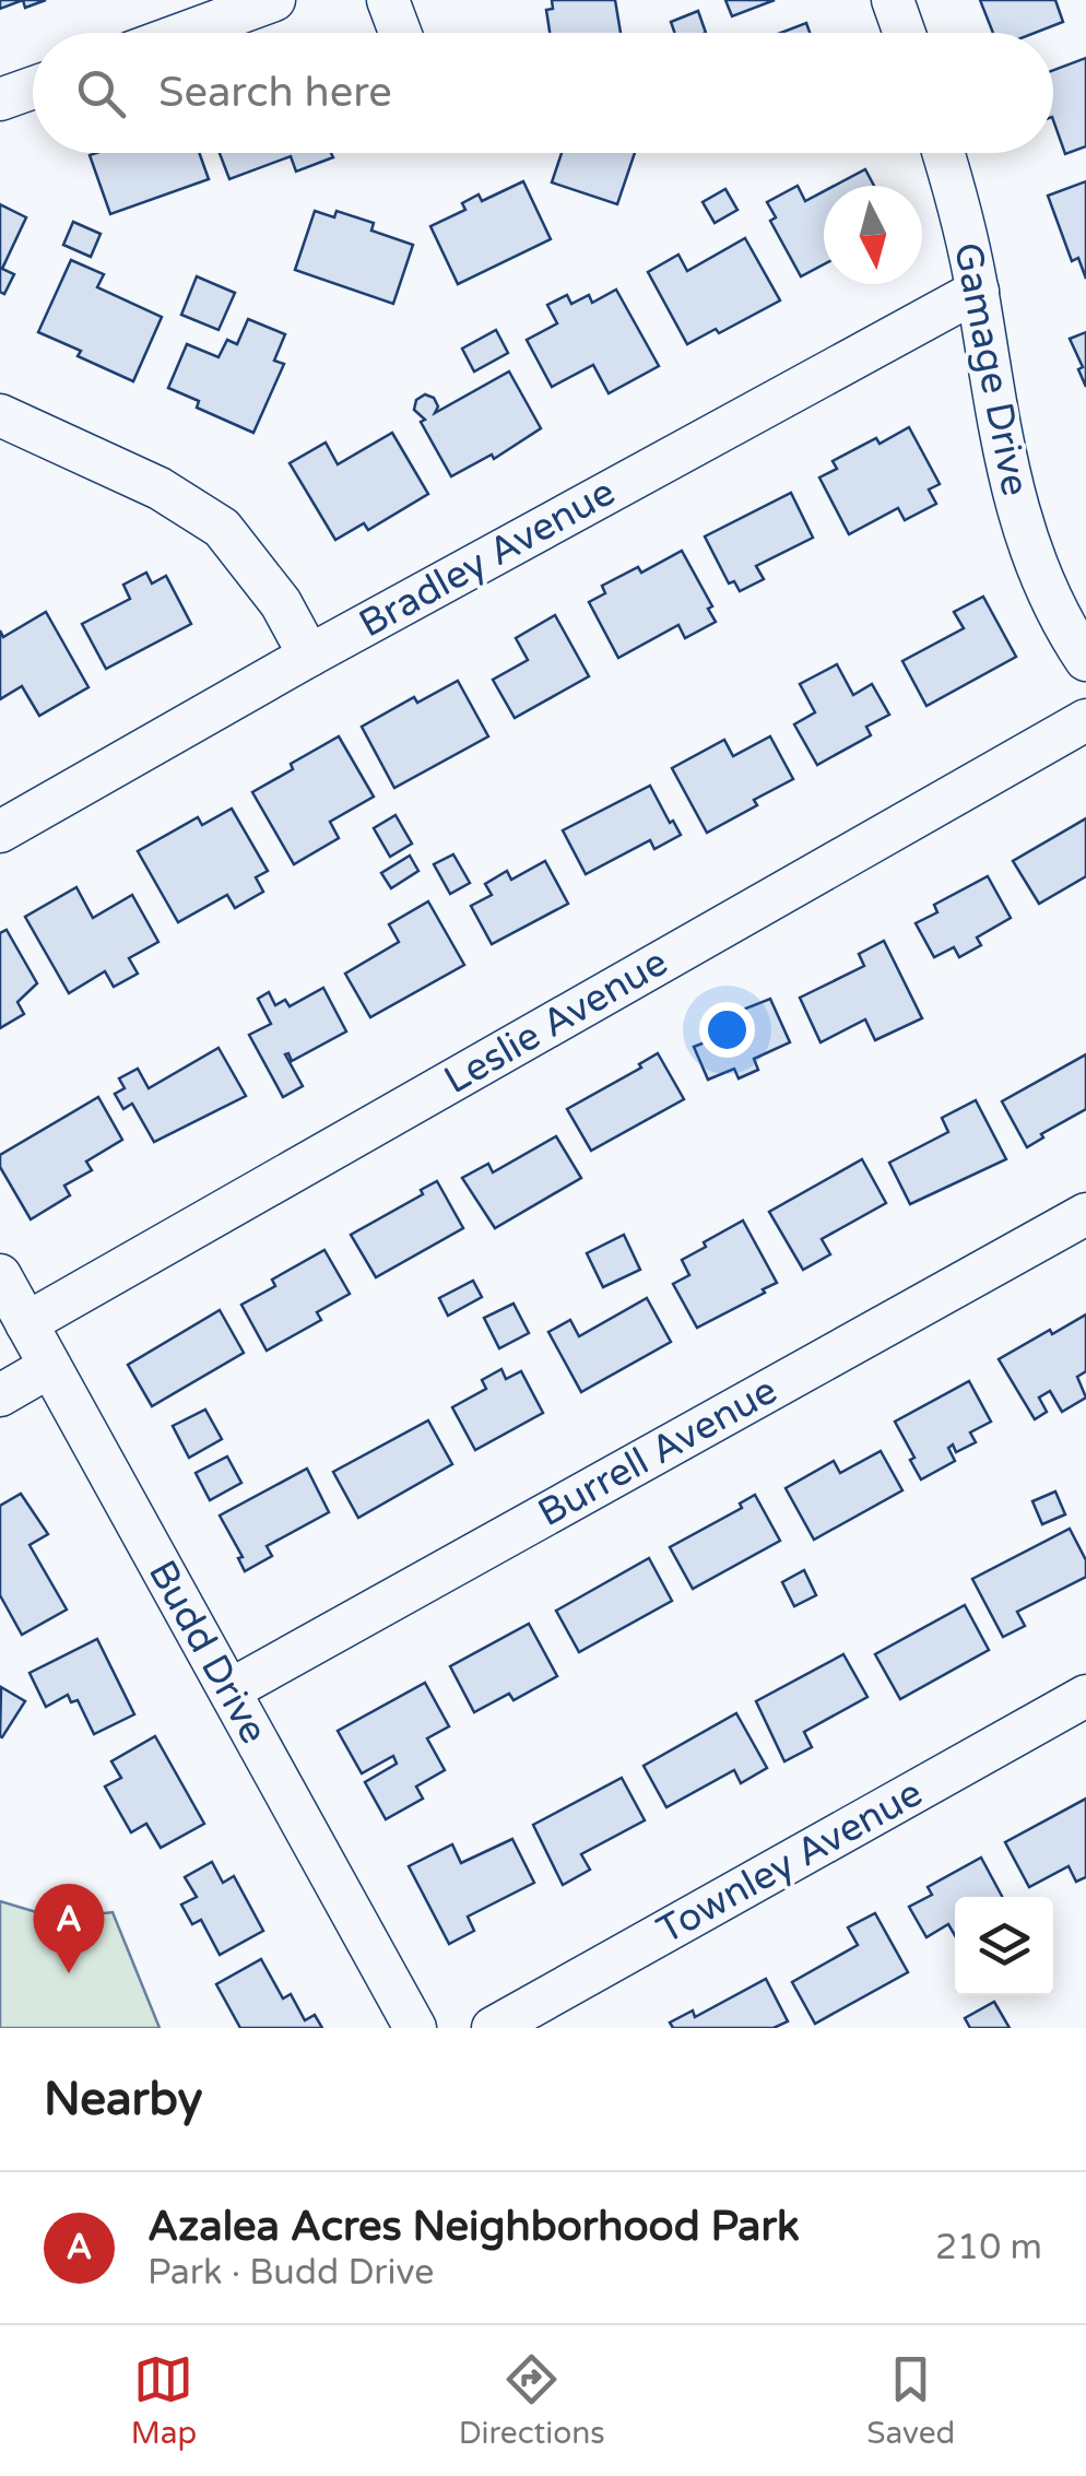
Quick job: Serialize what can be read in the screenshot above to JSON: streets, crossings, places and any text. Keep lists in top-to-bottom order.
{
  "streets": {
    "street": [
      "Gamage Drive",
      "Bradley Avenue",
      "Leslie Avenue",
      "Burrell Avenue",
      "Budd Drive",
      "Townley Avenue"
    ]
  },
  "crossings": [
    ["Gamage Drive", "Bradley Avenue"],
    ["Leslie Avenue", "Budd Drive"],
    ["Burrell Avenue", "Budd Drive"]
  ],
  "north": "bottom",
  "page": {
    "search": "Search here",
    "pins": "A",
    "heading": "Nearby",
    "list": [
      {
        "mark": "A",
        "name": "Azalea Acres Neighborhood Park",
        "note": "Park · Budd Drive",
        "value": "210 m"
      }
    ],
    "nav": ["Map", "Directions", "Saved"]
  }
}
